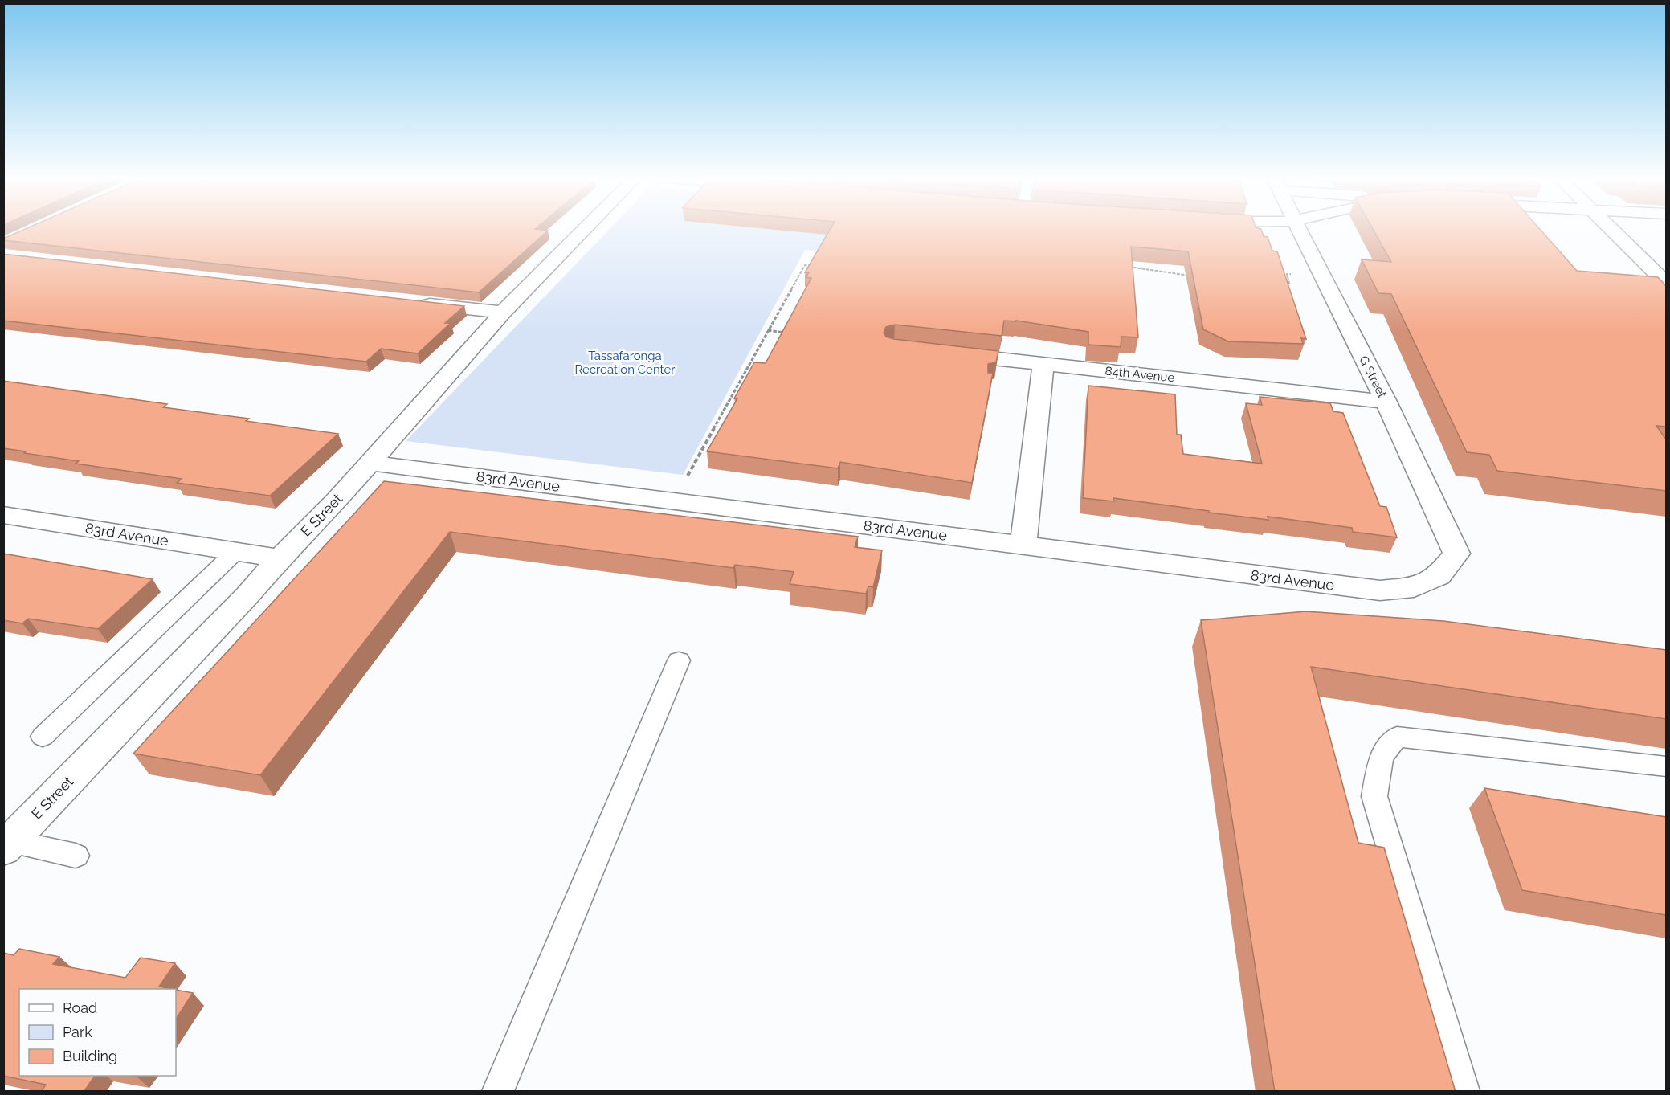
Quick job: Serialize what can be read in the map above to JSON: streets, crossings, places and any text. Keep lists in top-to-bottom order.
{
  "streets": {
    "street": [
      "84th Avenue",
      "G Street",
      "83rd Avenue",
      "E Street"
    ]
  },
  "crossings": [
    ["84th Avenue", "G Street"],
    ["G Street", "83rd Avenue"],
    ["83rd Avenue", "E Street"]
  ],
  "parks": ["Tassafaronga Recreation Center"],
  "legend": ["Road", "Park", "Building"]
}
